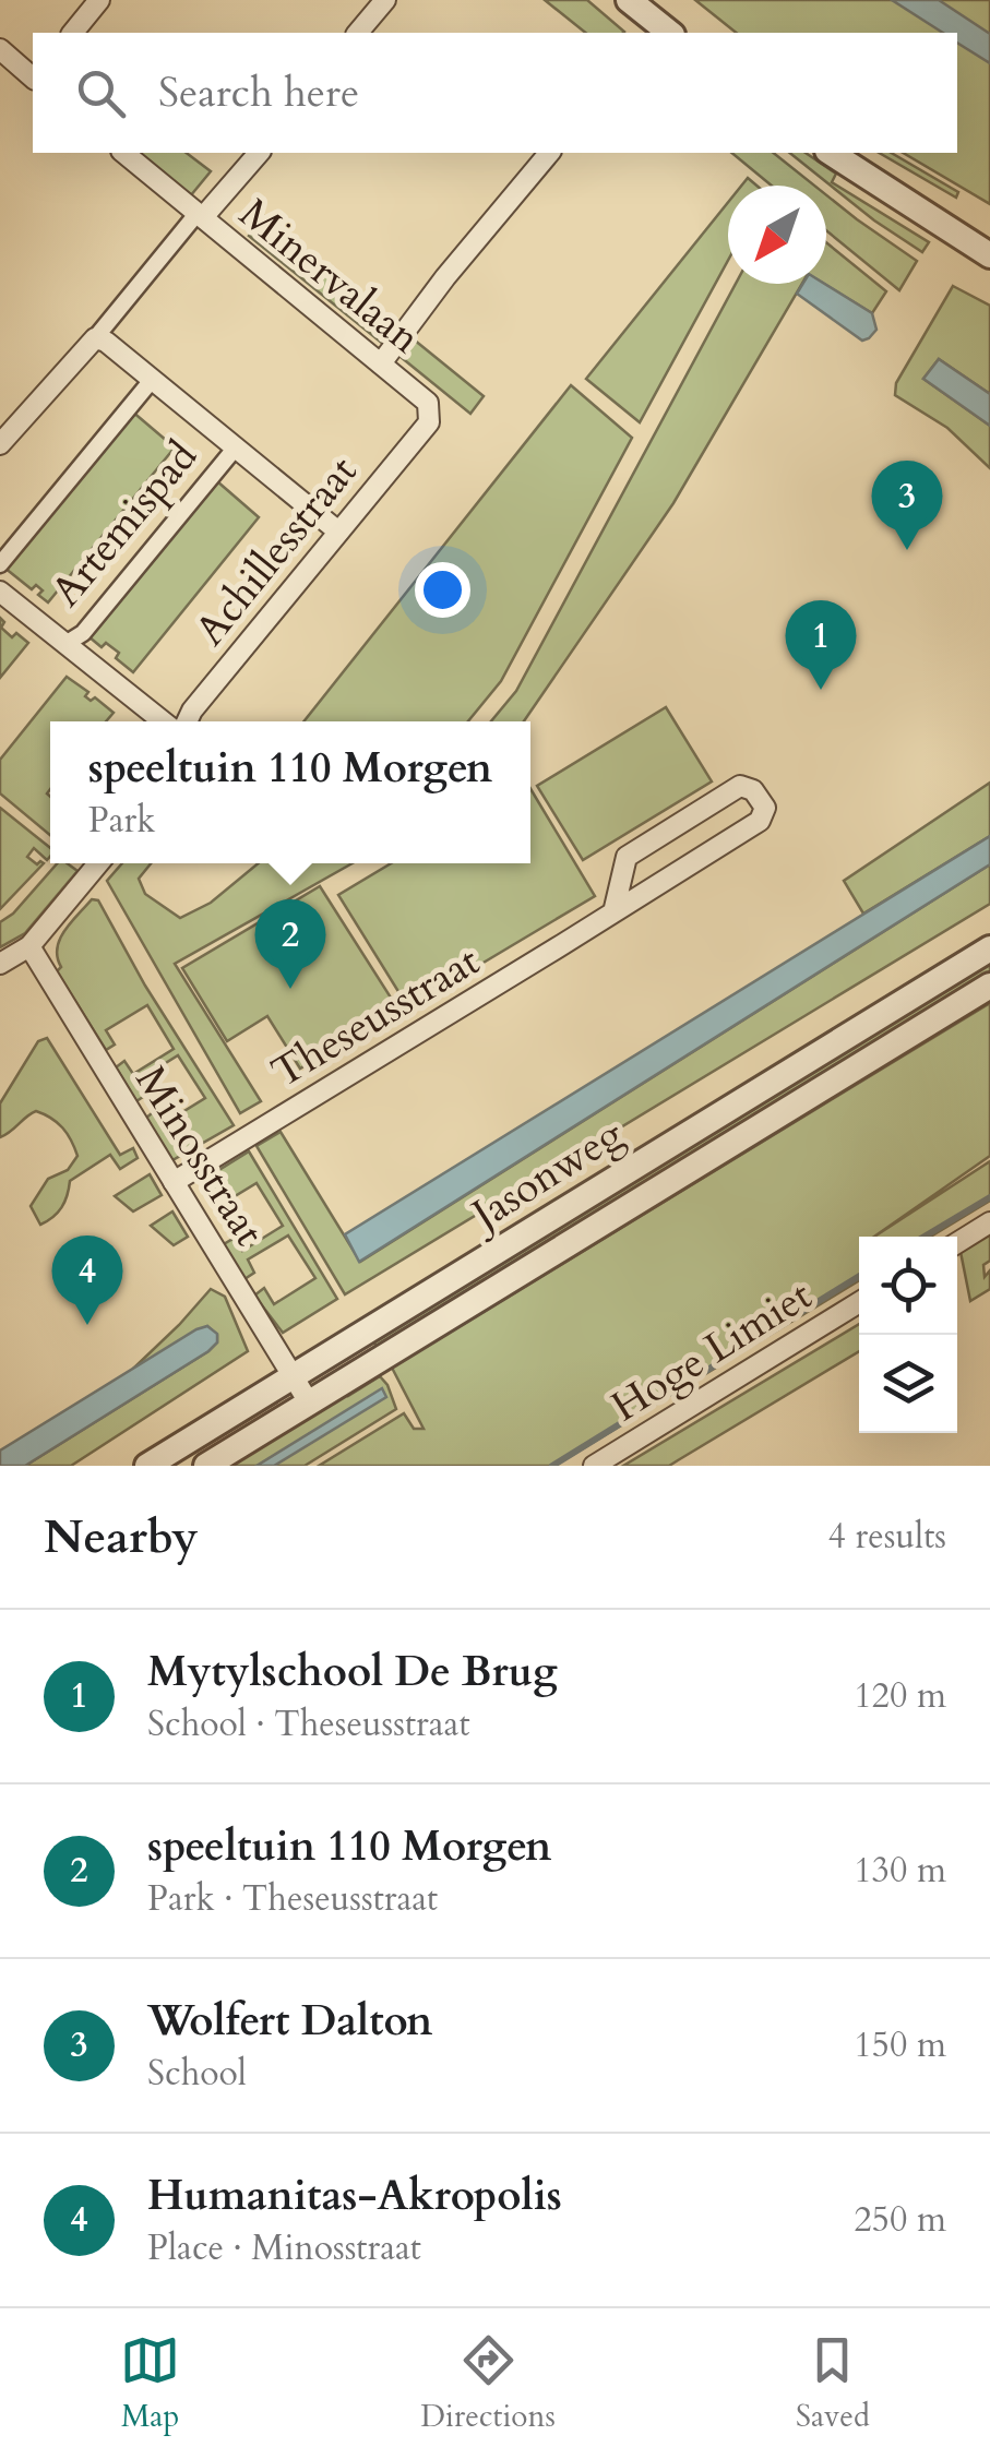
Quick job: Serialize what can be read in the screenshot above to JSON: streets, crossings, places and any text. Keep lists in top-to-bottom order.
{
  "streets": {
    "street": [
      "Minervalaan",
      "Artemispad",
      "Achillesstraat",
      "Theseusstraat",
      "Minosstraat",
      "Jasonweg",
      "Hoge Limiet"
    ]
  },
  "crossings": [
    ["Minervalaan", "Achillesstraat"],
    ["Theseusstraat", "Minosstraat"],
    ["Minosstraat", "Jasonweg"]
  ],
  "north": "bottom left",
  "page": {
    "search": "Search here",
    "pins": [
      "3",
      "1",
      "2",
      "4"
    ],
    "popup": ["speeltuin 110 Morgen", "Park"],
    "heading": ["Nearby", "4 results"],
    "list": [
      {
        "mark": "1",
        "name": "Mytylschool De Brug",
        "note": "School · Theseusstraat",
        "value": "120 m"
      },
      {
        "mark": "2",
        "name": "speeltuin 110 Morgen",
        "note": "Park · Theseusstraat",
        "value": "130 m"
      },
      {
        "mark": "3",
        "name": "Wolfert Dalton",
        "note": "School",
        "value": "150 m"
      },
      {
        "mark": "4",
        "name": "Humanitas-Akropolis",
        "note": "Place · Minosstraat",
        "value": "250 m"
      }
    ],
    "nav": ["Map", "Directions", "Saved"]
  }
}
